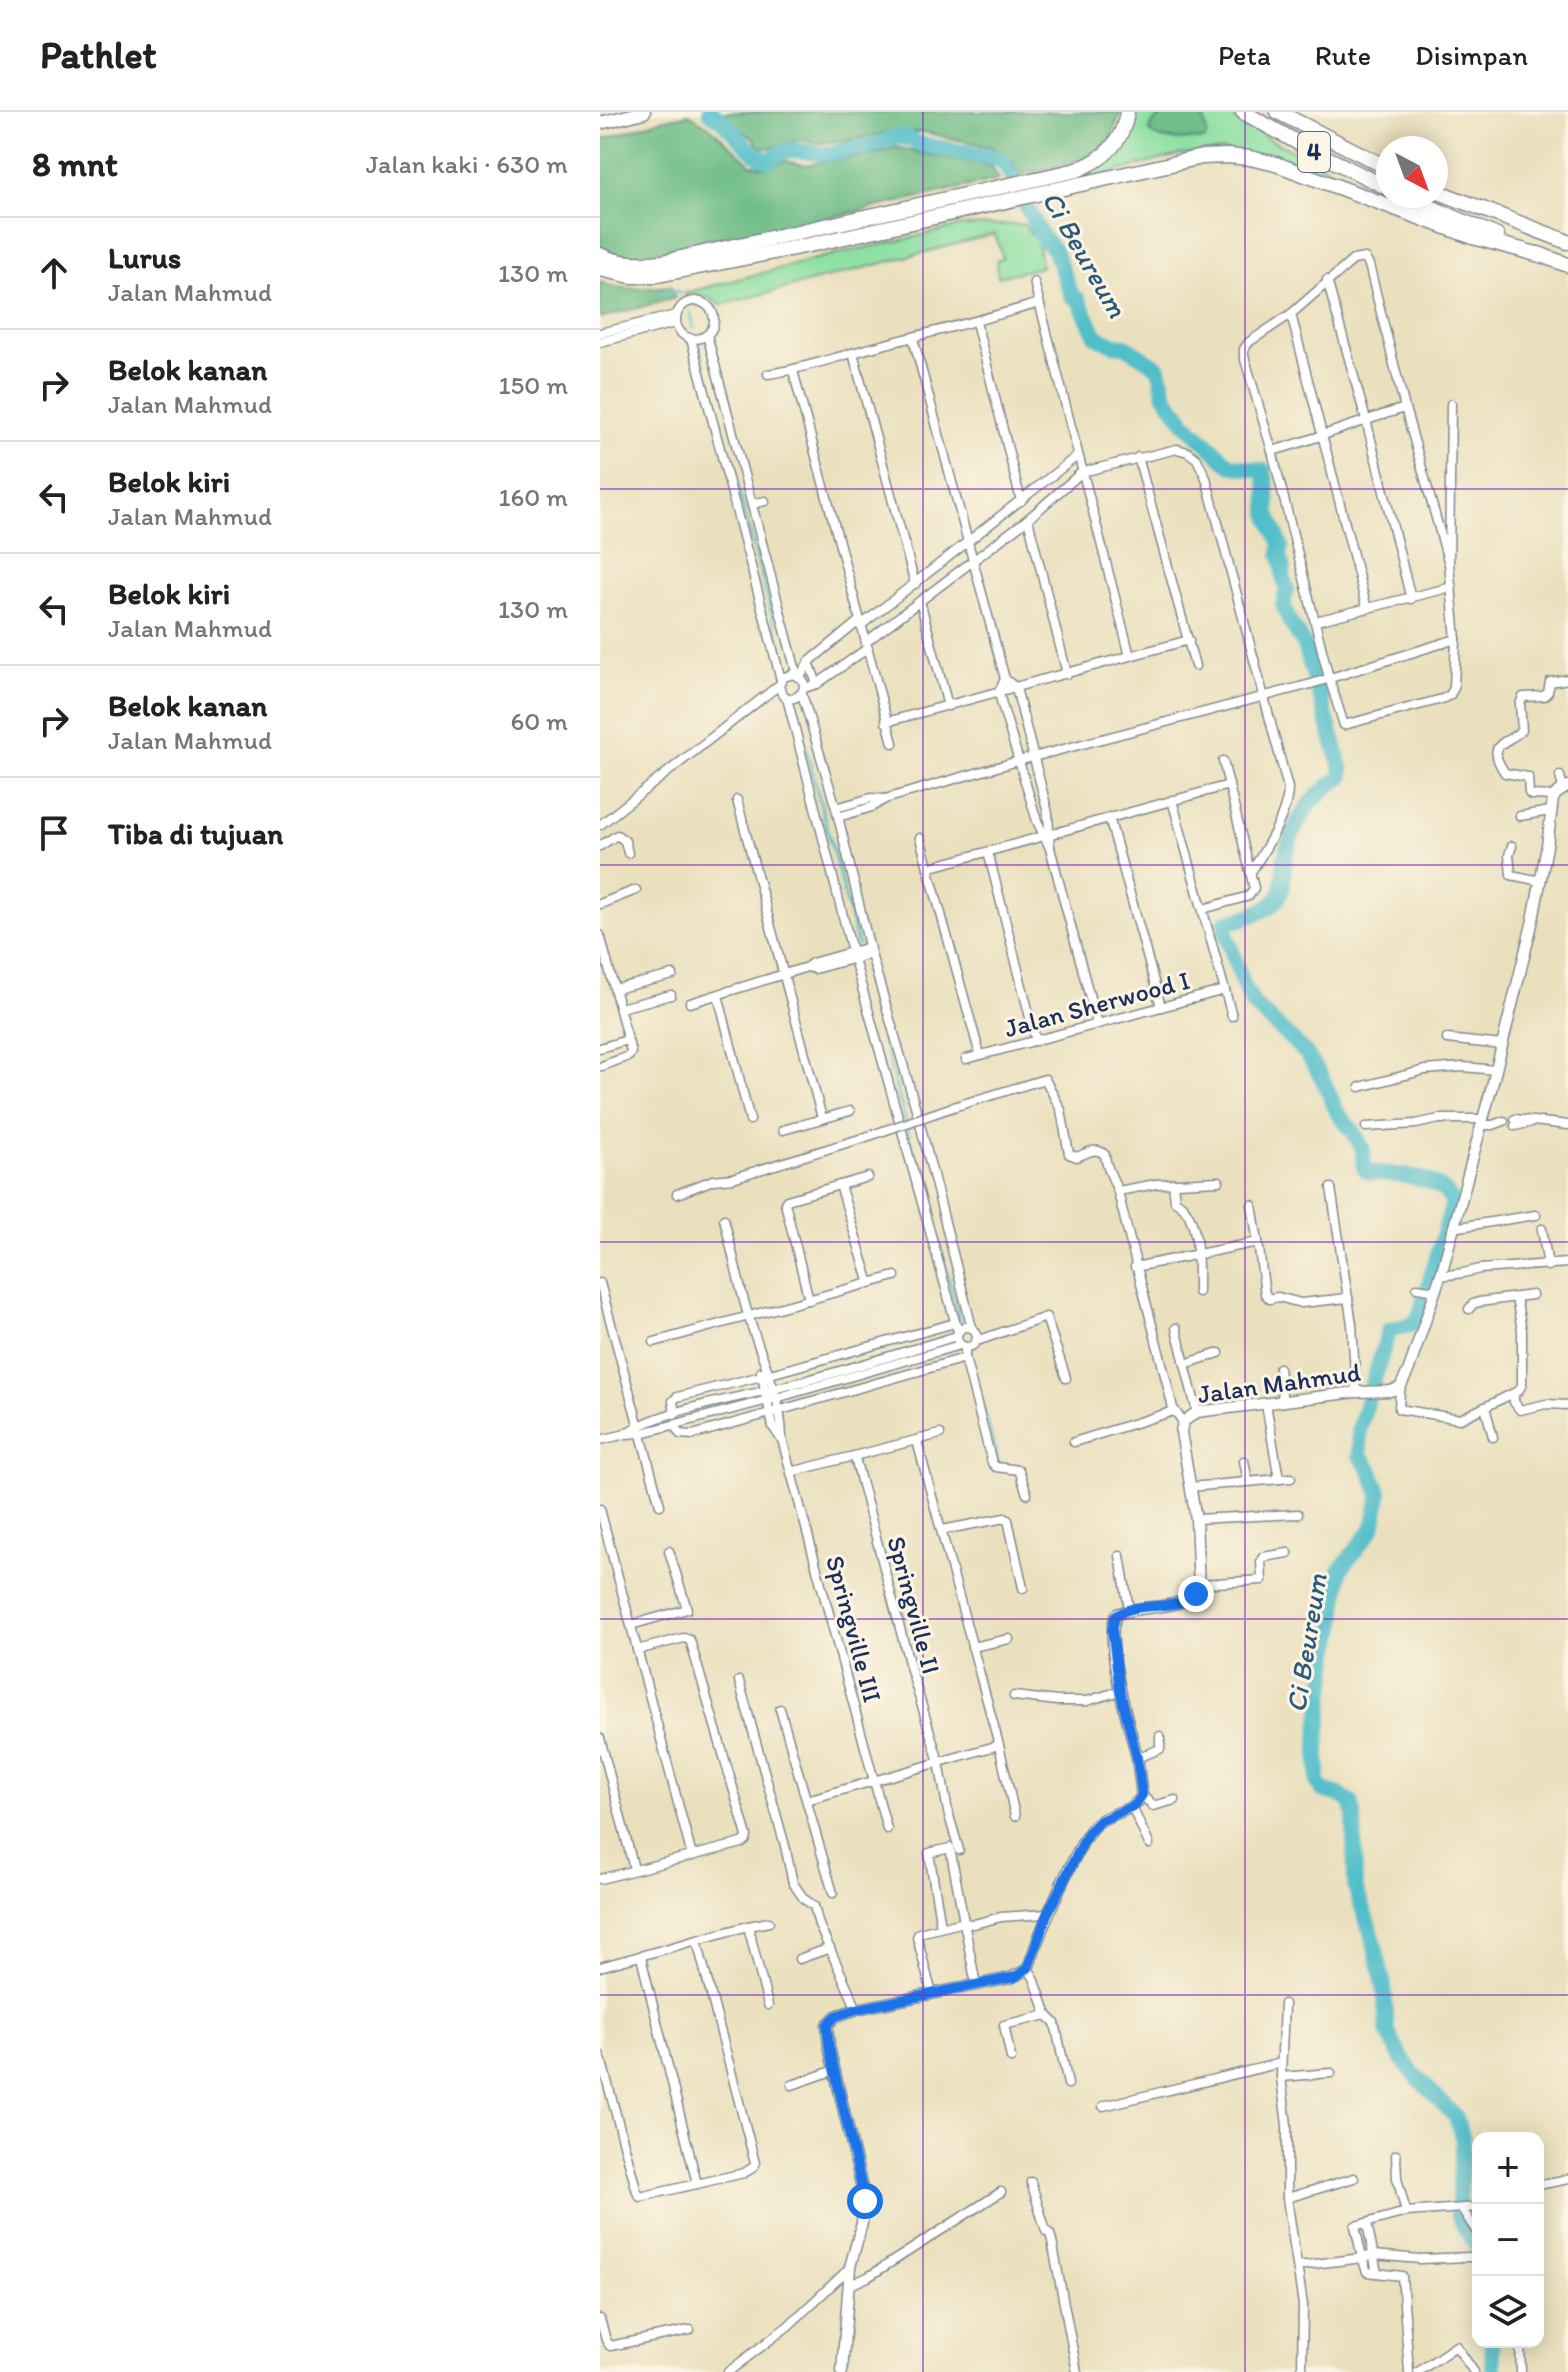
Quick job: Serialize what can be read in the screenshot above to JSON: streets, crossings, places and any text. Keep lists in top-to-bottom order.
{
  "streets": {
    "highway": ["4"],
    "street": [
      "Jalan Sherwood I",
      "Jalan Mahmud",
      "Springville II",
      "Springville III"
    ]
  },
  "water": ["Ci Beureum"],
  "north": "bottom right",
  "page": {
    "header": "Pathlet",
    "nav": ["Peta", "Rute", "Disimpan"],
    "heading": ["8 mnt", "Jalan kaki · 630 m"],
    "list": [
      ["Lurus", "Jalan Mahmud", "130 m"],
      ["Belok kanan", "Jalan Mahmud", "150 m"],
      ["Belok kiri", "Jalan Mahmud", "160 m"],
      ["Belok kiri", "Jalan Mahmud", "130 m"],
      ["Belok kanan", "Jalan Mahmud", "60 m"],
      "Tiba di tujuan"
    ],
    "map_buttons": ["+", "−"]
  }
}
